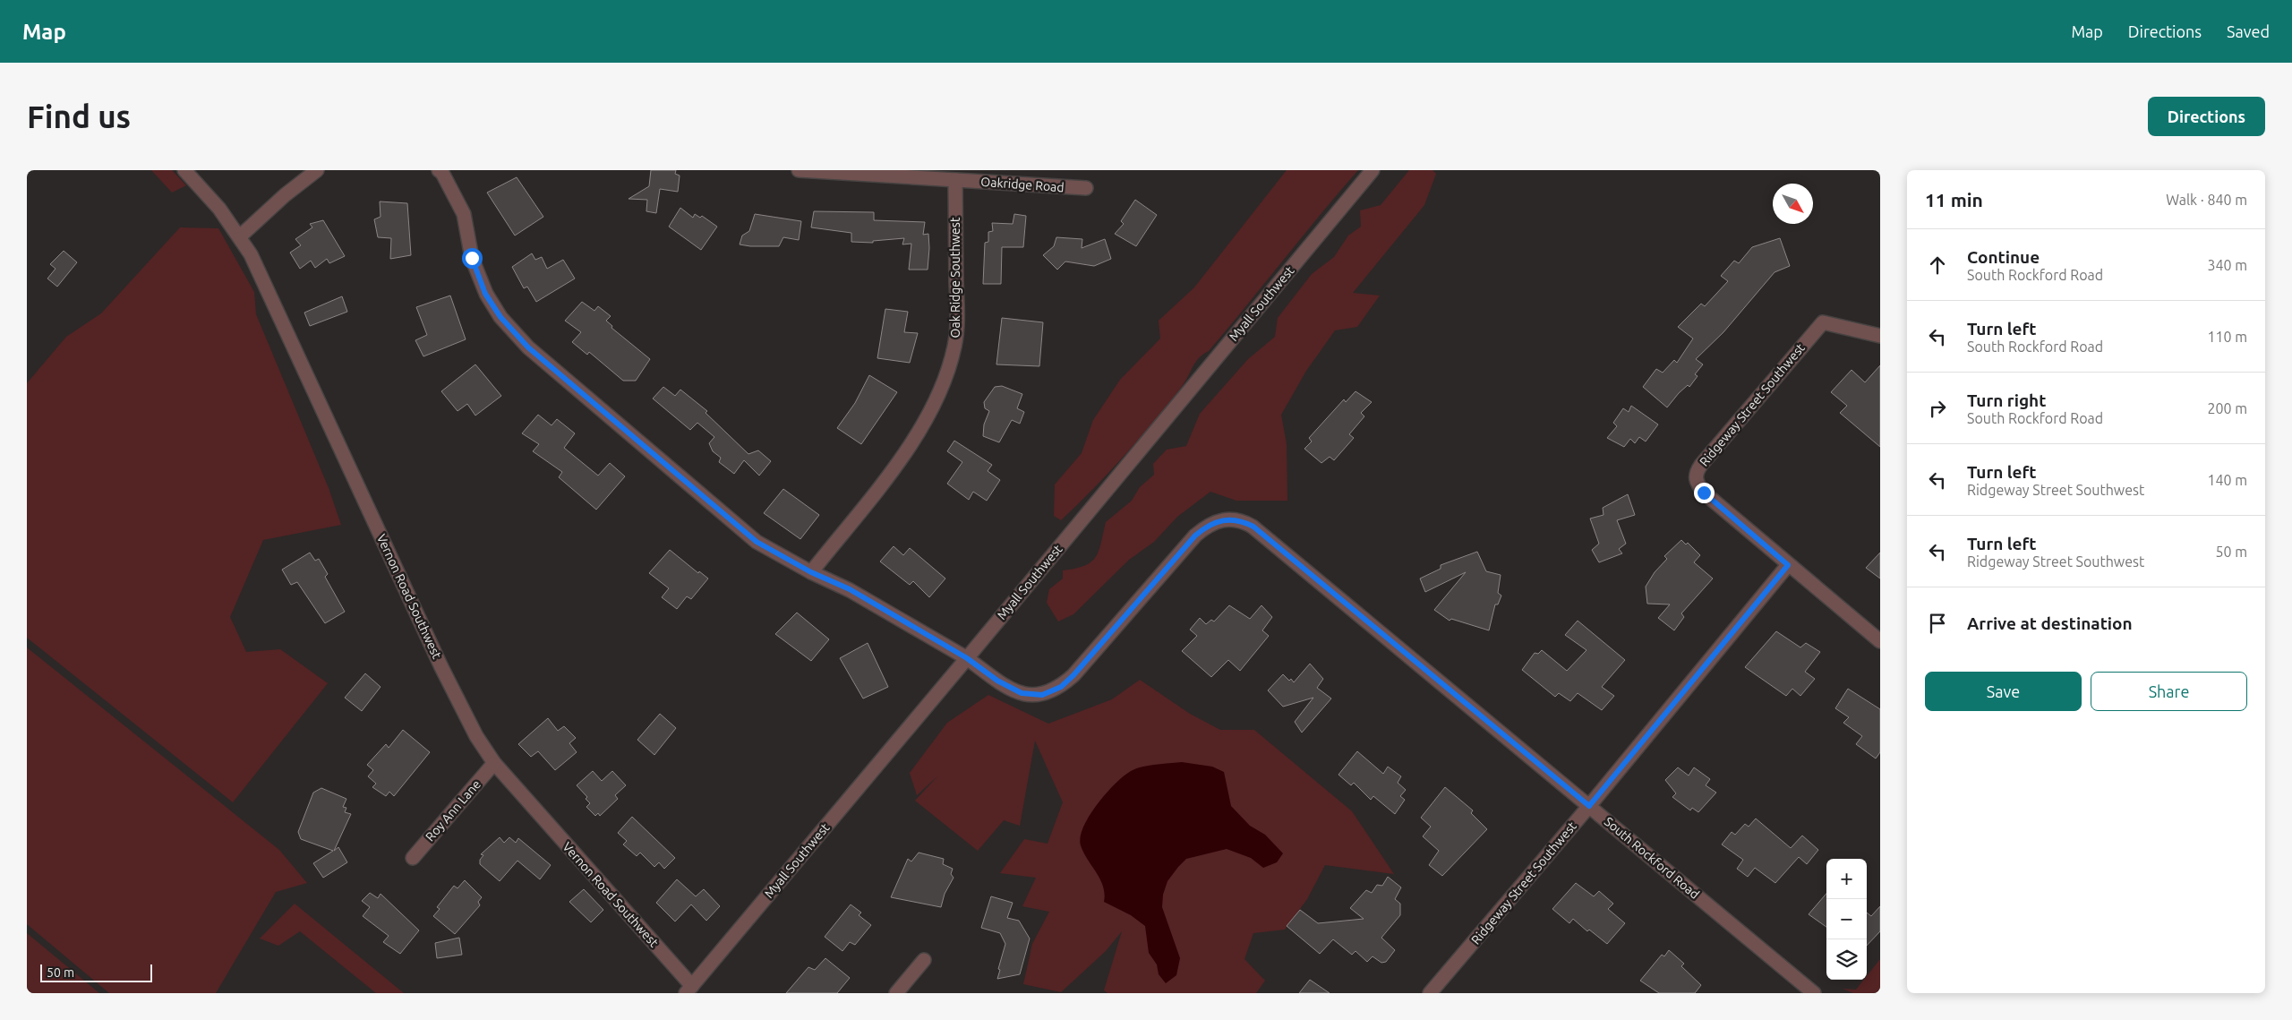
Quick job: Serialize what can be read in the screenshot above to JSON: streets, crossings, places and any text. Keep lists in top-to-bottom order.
{
  "streets": {
    "street": [
      "Oakridge Road",
      "Oak Ridge Southwest",
      "Myall Southwest",
      "Ridgeway Street Southwest",
      "Vernon Road Southwest",
      "Roy Ann Lane",
      "South Rockford Road"
    ]
  },
  "crossings": [
    ["Oakridge Road", "Oak Ridge Southwest"],
    ["Oak Ridge Southwest", "South Rockford Road"],
    ["Myall Southwest", "Vernon Road Southwest"],
    ["Myall Southwest", "South Rockford Road"],
    ["Ridgeway Street Southwest", "South Rockford Road"],
    ["Vernon Road Southwest", "Roy Ann Lane"]
  ],
  "scale_bar": "50 m",
  "north": "bottom right",
  "page": {
    "header": "Map",
    "nav": ["Map", "Directions", "Saved"],
    "buttons": [
      "Directions",
      ["Save", "Share"]
    ],
    "title": "Find us",
    "heading": ["11 min", "Walk · 840 m"],
    "list": [
      ["Continue", "South Rockford Road", "340 m"],
      ["Turn left", "South Rockford Road", "110 m"],
      ["Turn right", "South Rockford Road", "200 m"],
      ["Turn left", "Ridgeway Street Southwest", "140 m"],
      ["Turn left", "Ridgeway Street Southwest", "50 m"],
      "Arrive at destination"
    ],
    "map_buttons": ["+", "−"],
    "scale": "50 m"
  }
}
